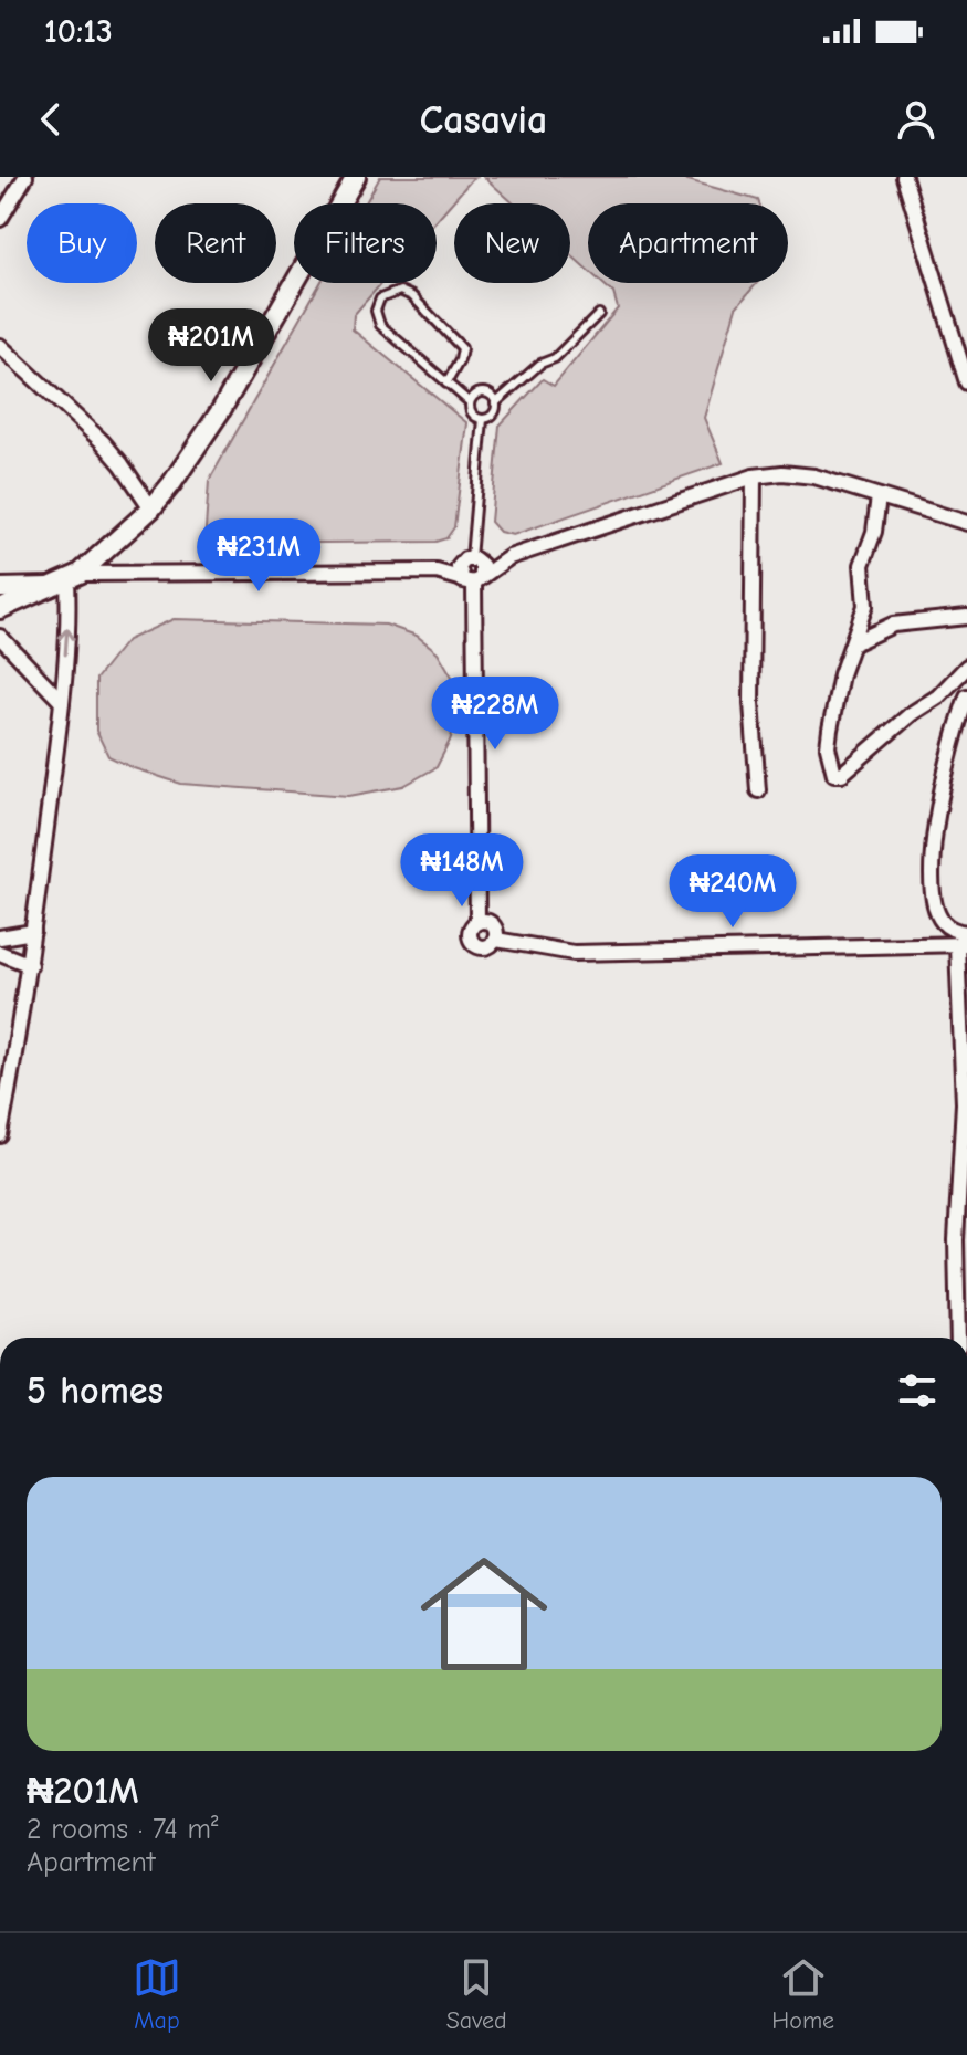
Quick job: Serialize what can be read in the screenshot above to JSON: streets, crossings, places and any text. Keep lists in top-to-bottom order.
{
  "page": {
    "status": "10:13",
    "header": "Casavia",
    "chip": [
      "Buy",
      "Rent",
      "Filters",
      "New",
      "Apartment"
    ],
    "price": [
      "₦201M",
      "₦231M",
      "₦228M",
      "₦148M",
      "₦240M"
    ],
    "heading": "5 homes",
    "list": [
      {
        "name": "₦201M",
        "note": "2 rooms · 74 m² · Apartment"
      }
    ],
    "tabs": ["Map", "Saved", "Home"]
  }
}
